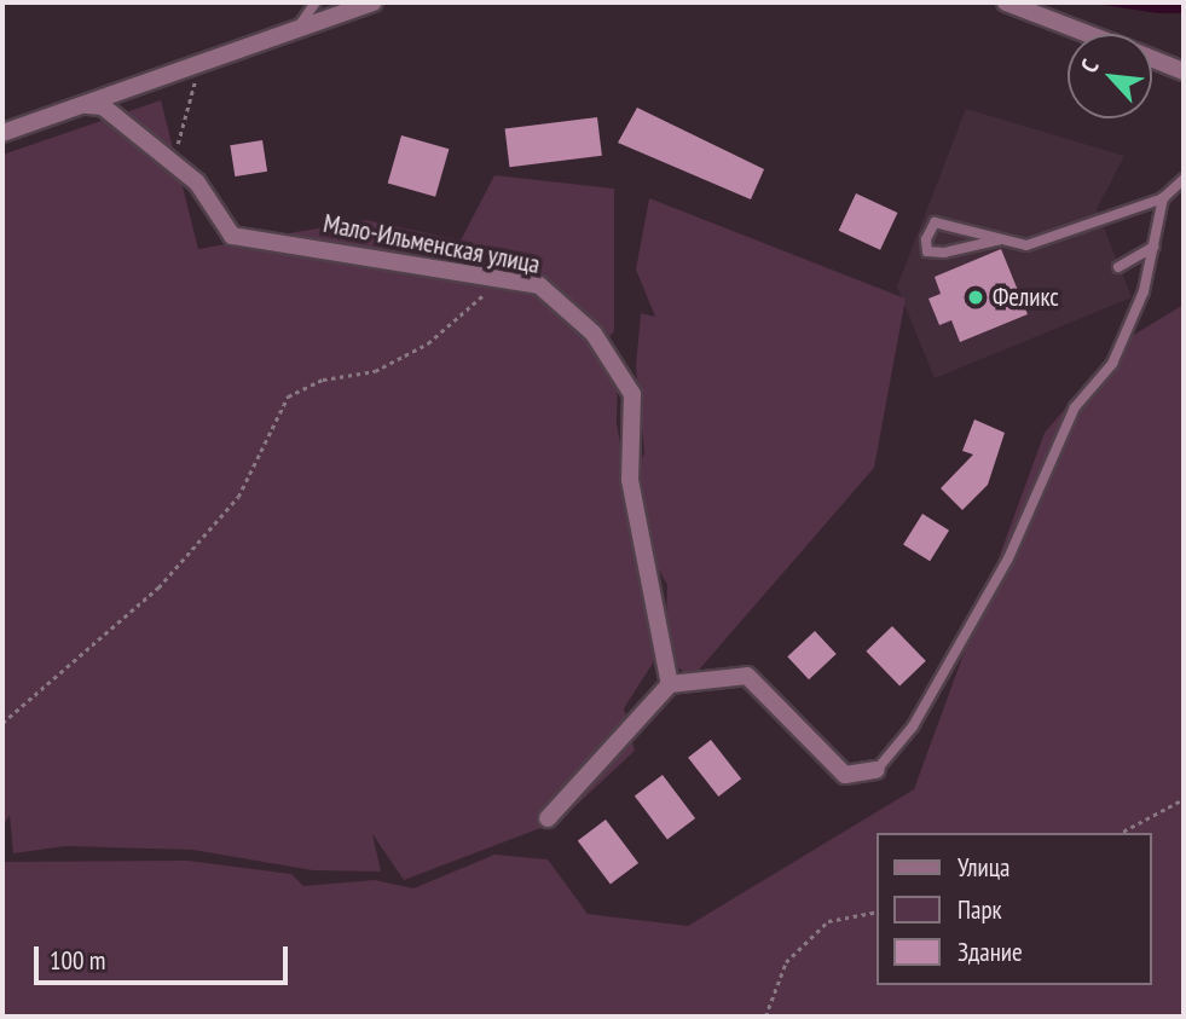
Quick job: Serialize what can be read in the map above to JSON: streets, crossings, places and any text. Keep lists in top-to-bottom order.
{
  "streets": {
    "street": ["Мало-Ильменская улица"]
  },
  "places": ["Феликс"],
  "legend": ["Улица", "Парк", "Здание"],
  "scale_bar": "100 m",
  "north": "top left"
}
